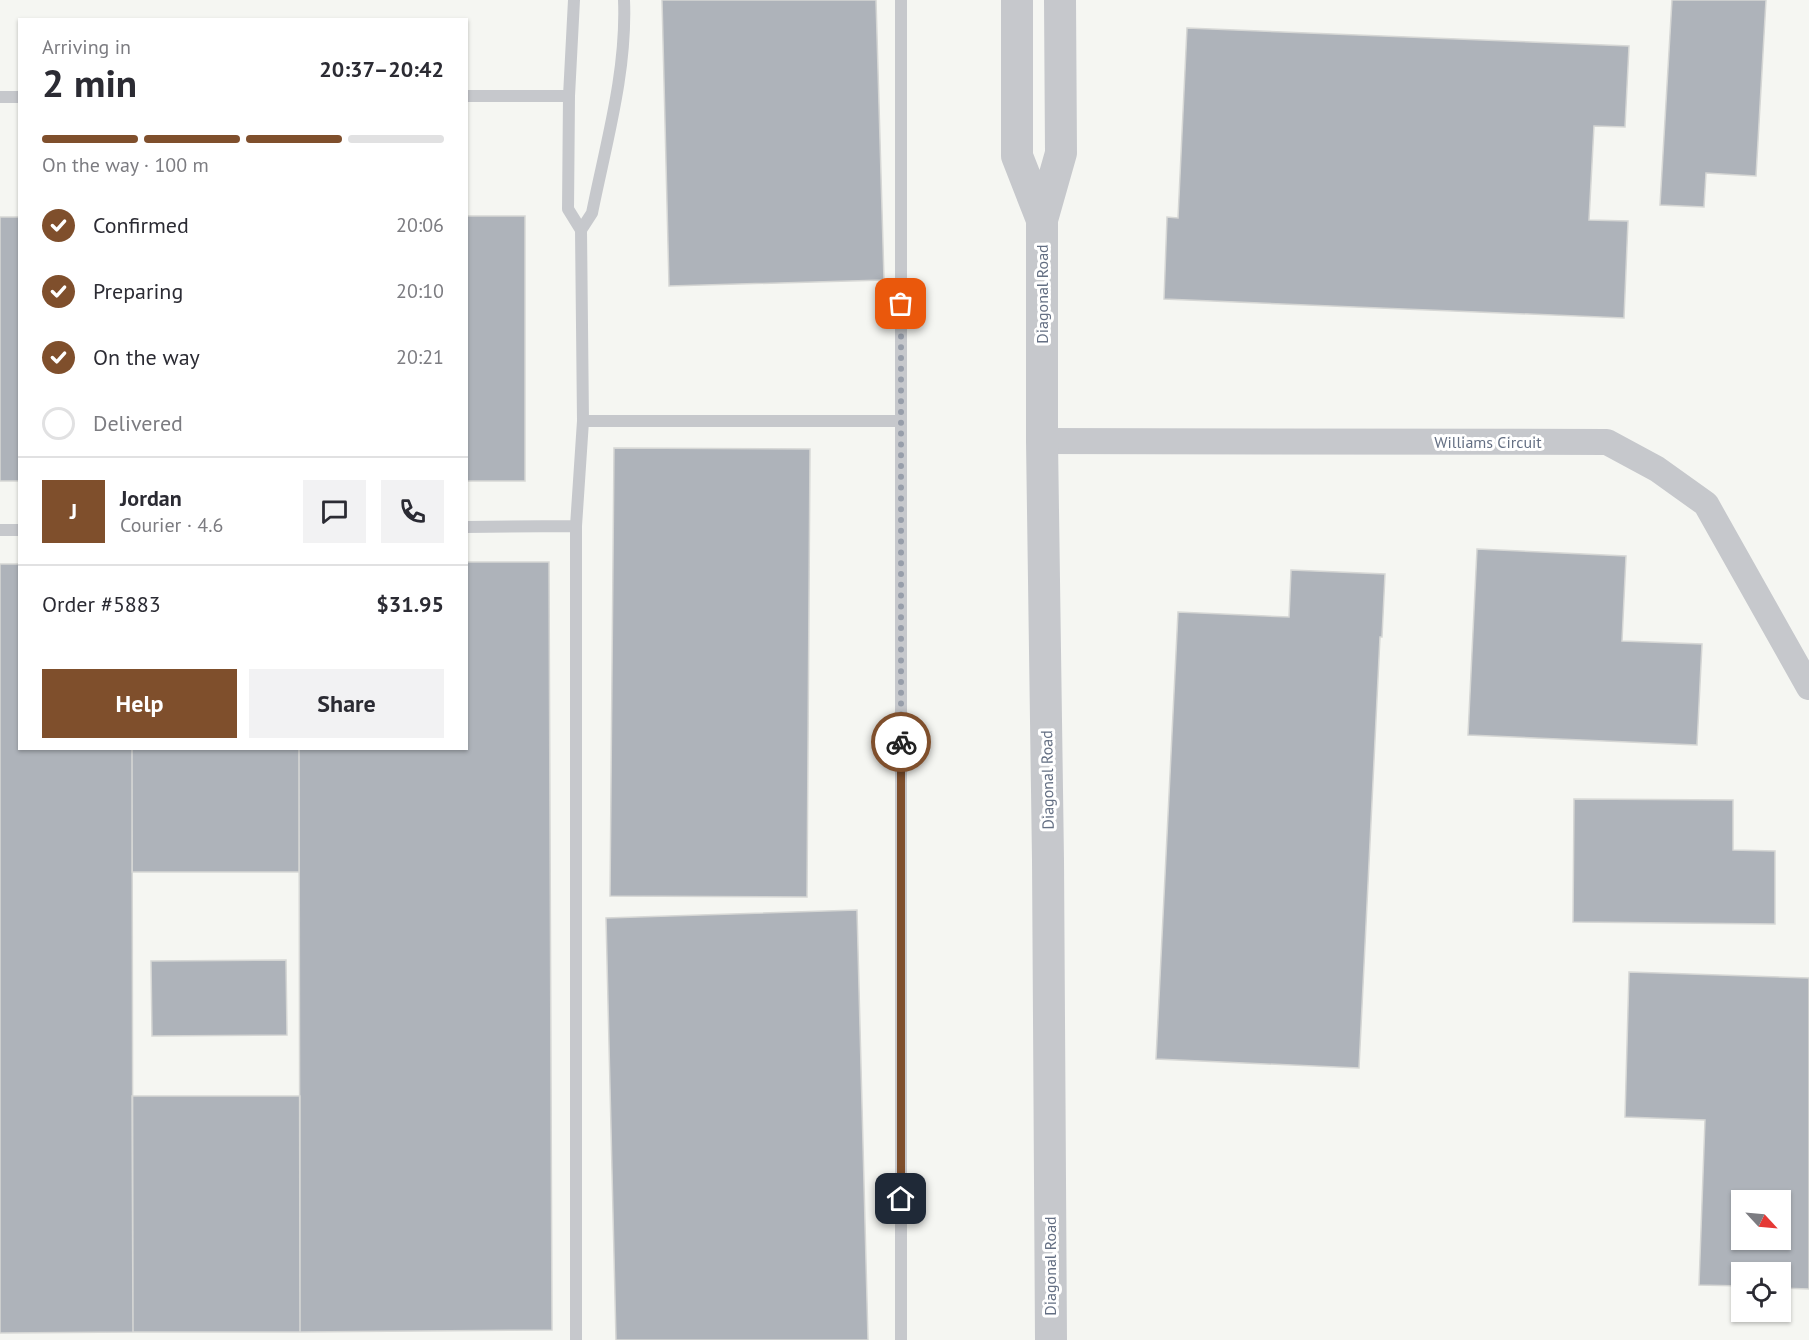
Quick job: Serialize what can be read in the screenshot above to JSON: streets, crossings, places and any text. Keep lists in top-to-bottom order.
{
  "streets": {
    "street": ["Diagonal Road", "Williams Circuit"]
  },
  "crossings": [
    ["Diagonal Road", "Williams Circuit"]
  ],
  "north": "bottom right",
  "page": {
    "heading": ["2 min", "Arriving in", "20:37–20:42"],
    "panel": [
      "Jordan",
      "Courier · 4.6",
      "Order #5883",
      "$31.95"
    ],
    "bar": "On the way · 100 m",
    "list": [
      ["Confirmed", "20:06"],
      ["Preparing", "20:10"],
      ["On the way", "20:21"],
      "Delivered"
    ],
    "round": "J",
    "buttons": ["Help", "Share"]
  }
}
